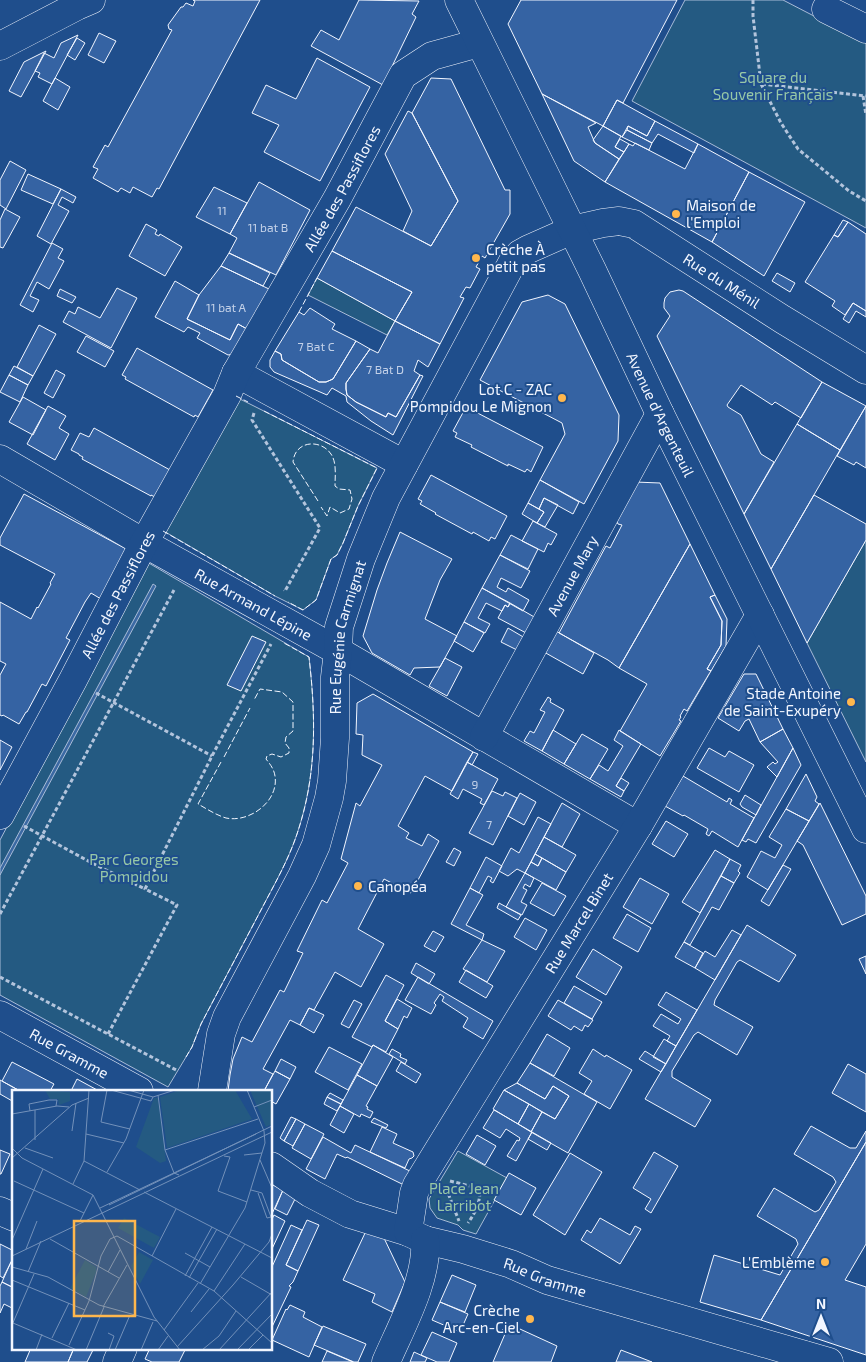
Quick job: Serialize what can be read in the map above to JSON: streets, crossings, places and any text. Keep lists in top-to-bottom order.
{
  "streets": {
    "street": [
      "Allée des Passiflores",
      "Rue du Ménil",
      "Avenue d'Argenteuil",
      "Avenue Mary",
      "Rue Armand Lépine",
      "Rue Eugénie Carmignat",
      "Rue Marcel Binet",
      "Rue Gramme"
    ]
  },
  "crossings": [
    ["Allée des Passiflores", "Avenue d'Argenteuil"],
    ["Allée des Passiflores", "Rue Armand Lépine"],
    ["Rue du Ménil", "Avenue d'Argenteuil"],
    ["Rue du Ménil", "Rue Eugénie Carmignat"],
    ["Avenue d'Argenteuil", "Avenue Mary"],
    ["Avenue d'Argenteuil", "Rue Eugénie Carmignat"],
    ["Avenue d'Argenteuil", "Rue Marcel Binet"],
    ["Avenue Mary", "Rue Armand Lépine"],
    ["Rue Armand Lépine", "Rue Eugénie Carmignat"],
    ["Rue Armand Lépine", "Rue Marcel Binet"],
    ["Rue Marcel Binet", "Rue Gramme"]
  ],
  "parks": ["Square du Souvenir Français", "Parc Georges Pompidou", "Place Jean Larribot"],
  "places": [
    "Maison de l'Emploi",
    "Crèche À petit pas",
    "Lot C - ZAC Pompidou Le Mignon",
    "Stade Antoine de Saint-Exupéry",
    "Canopéa",
    "L'Emblème",
    "Crèche Arc-en-Ciel"
  ],
  "house_numbers": [
    "11",
    "11 bat B",
    "11 bat A",
    "7 Bat C",
    "7 Bat D",
    "9",
    "7"
  ],
  "north": "top"
}
